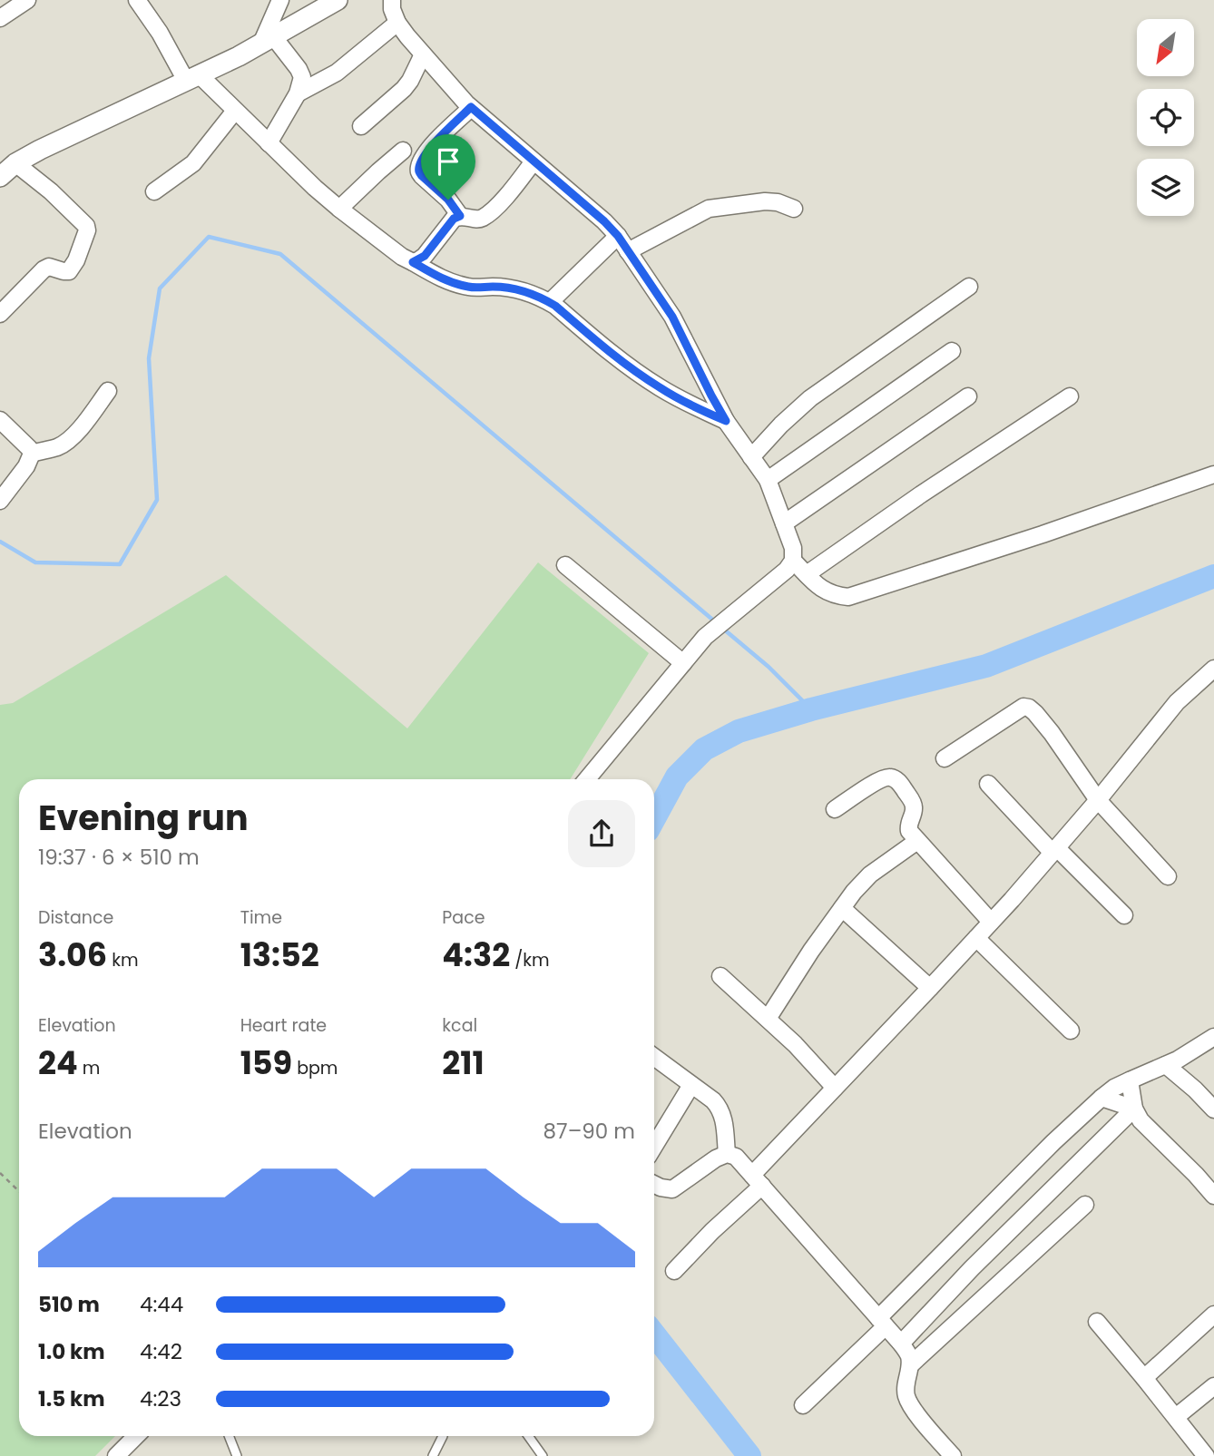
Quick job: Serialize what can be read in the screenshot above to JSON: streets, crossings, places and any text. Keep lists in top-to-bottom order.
{
  "north": "bottom left",
  "page": {
    "heading": ["Evening run", "19:37 · 6 × 510 m"],
    "stats": [
      ["Distance", "3.06 km"],
      ["Time", "13:52"],
      ["Pace", "4:32 /km"],
      ["Elevation", "24 m"],
      ["Heart rate", "159 bpm"],
      ["kcal", "211"]
    ],
    "chart": ["Elevation", "87–90 m"],
    "list": [
      {
        "name": "510 m",
        "note": "4:44"
      },
      {
        "name": "1.0 km",
        "note": "4:42"
      },
      {
        "name": "1.5 km",
        "note": "4:23"
      }
    ]
  }
}
